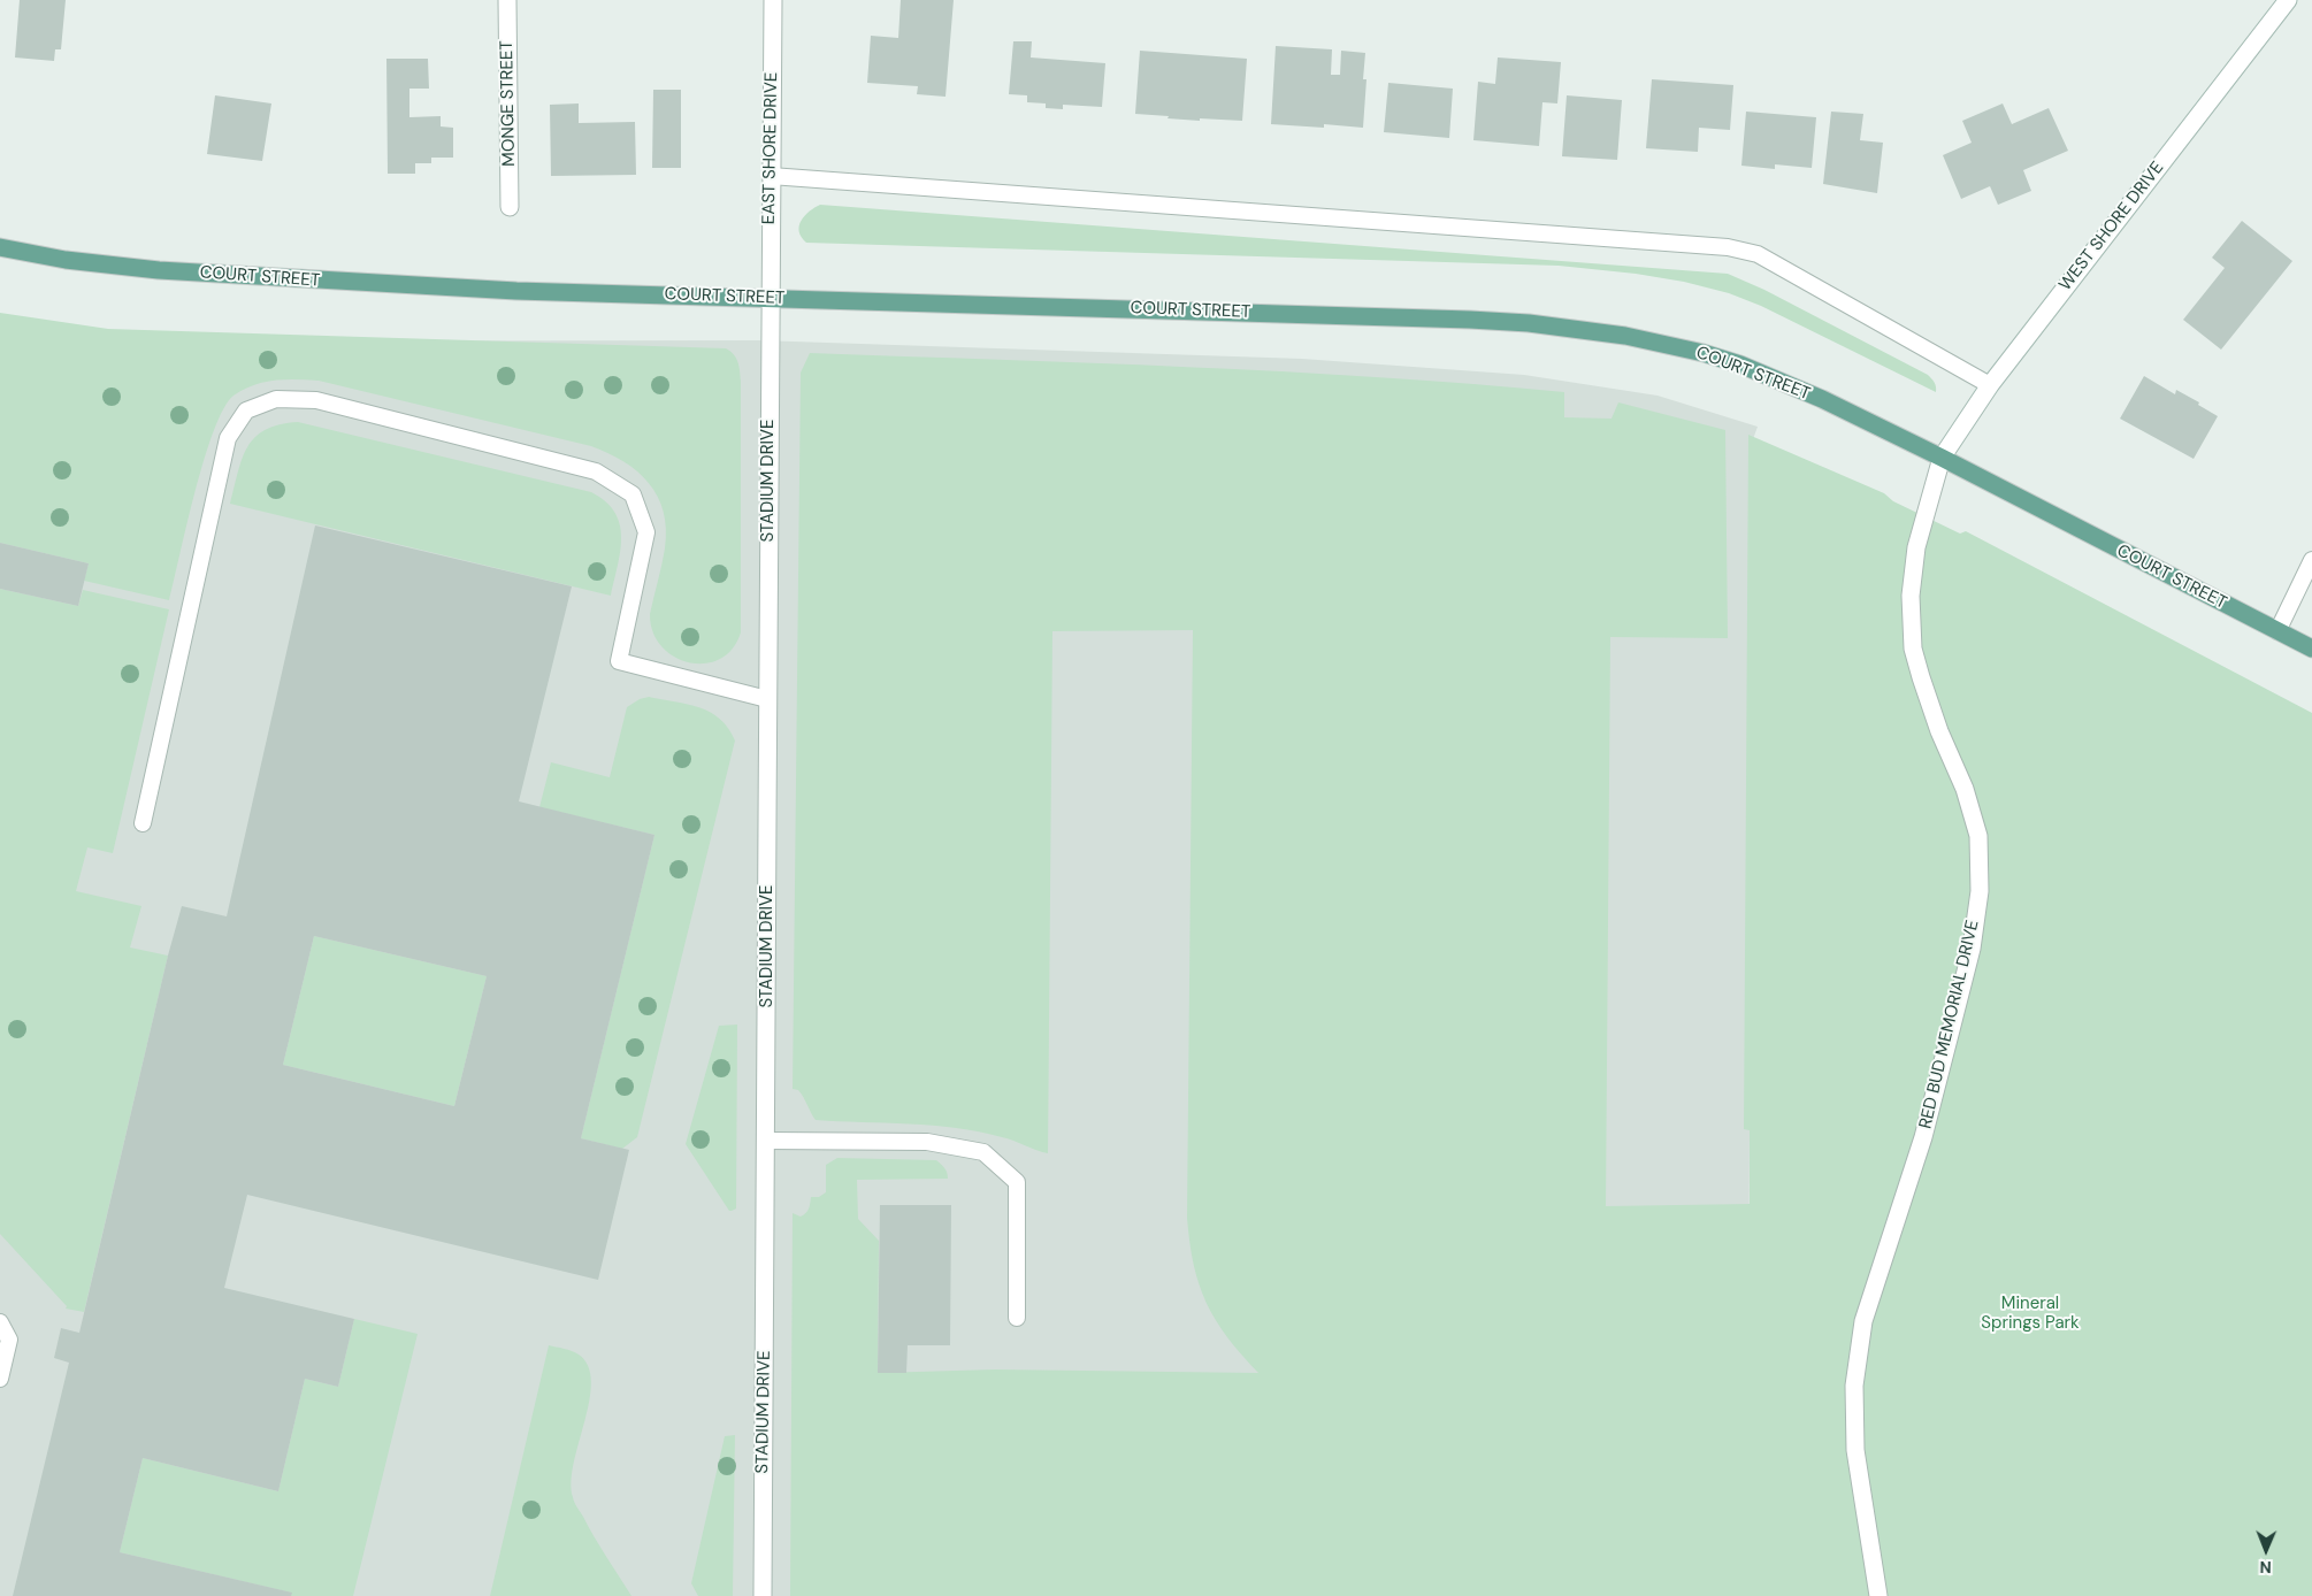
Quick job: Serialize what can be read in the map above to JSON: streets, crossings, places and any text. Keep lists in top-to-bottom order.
{
  "streets": {
    "main road": ["COURT STREET"],
    "street": [
      "MONGE STREET",
      "EAST SHORE DRIVE",
      "WEST SHORE DRIVE",
      "STADIUM DRIVE",
      "RED BUD MEMORIAL DRIVE"
    ]
  },
  "crossings": [
    ["EAST SHORE DRIVE", "COURT STREET"],
    ["EAST SHORE DRIVE", "STADIUM DRIVE"],
    ["WEST SHORE DRIVE", "COURT STREET"],
    ["WEST SHORE DRIVE", "RED BUD MEMORIAL DRIVE"],
    ["COURT STREET", "STADIUM DRIVE"],
    ["COURT STREET", "RED BUD MEMORIAL DRIVE"]
  ],
  "parks": ["Mineral Springs Park"],
  "north": "bottom"
}
